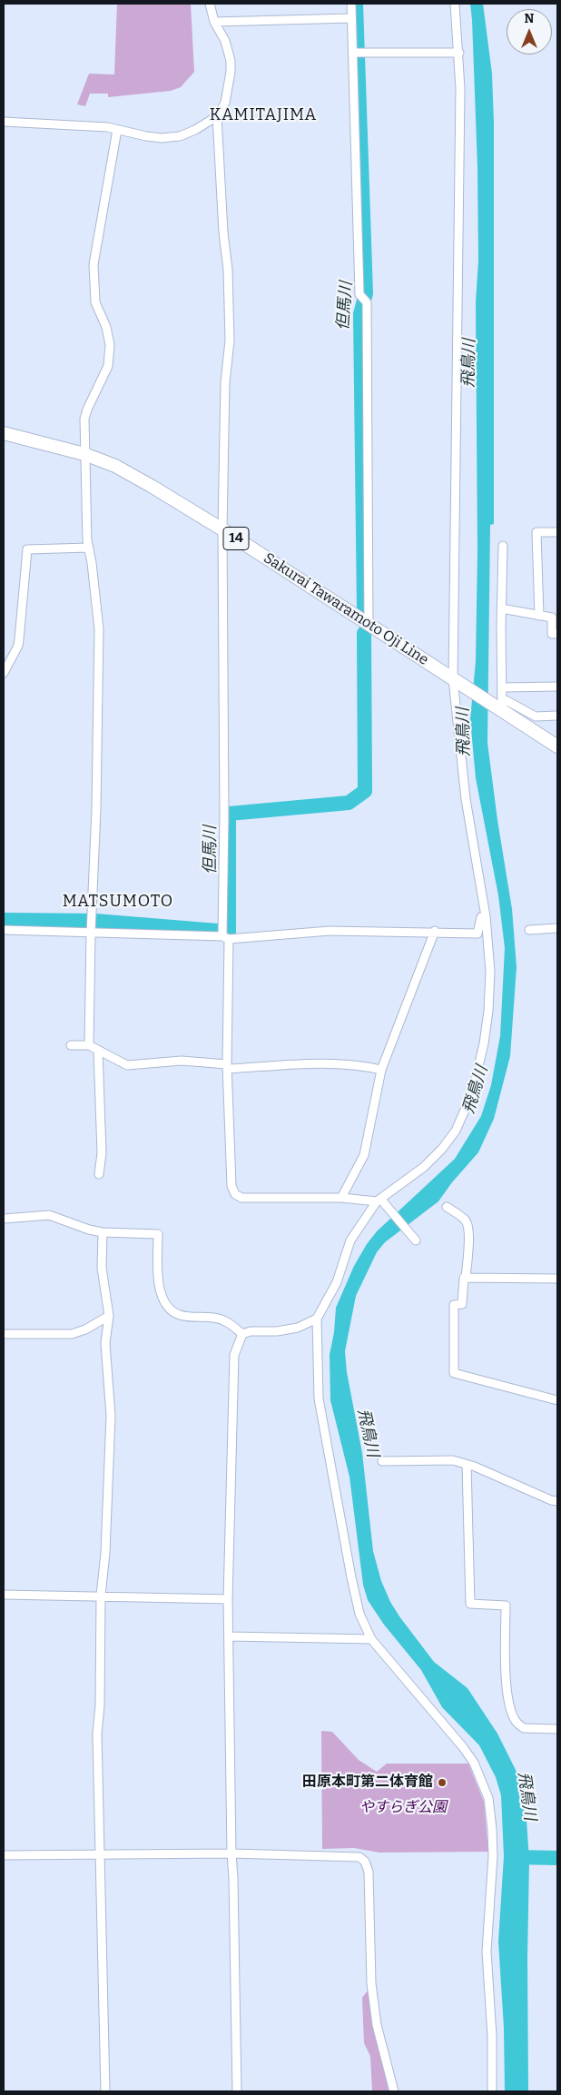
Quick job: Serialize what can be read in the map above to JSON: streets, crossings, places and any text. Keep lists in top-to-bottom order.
{
  "streets": {
    "main road": ["14", "Sakurai Tawaramoto Oji Line"]
  },
  "districts": ["KAMITAJIMA", "MATSUMOTO"],
  "water": ["但馬川", "飛鳥川"],
  "parks": ["やすらぎ公園"],
  "places": ["田原本町第二体育館"],
  "north": "top"
}
